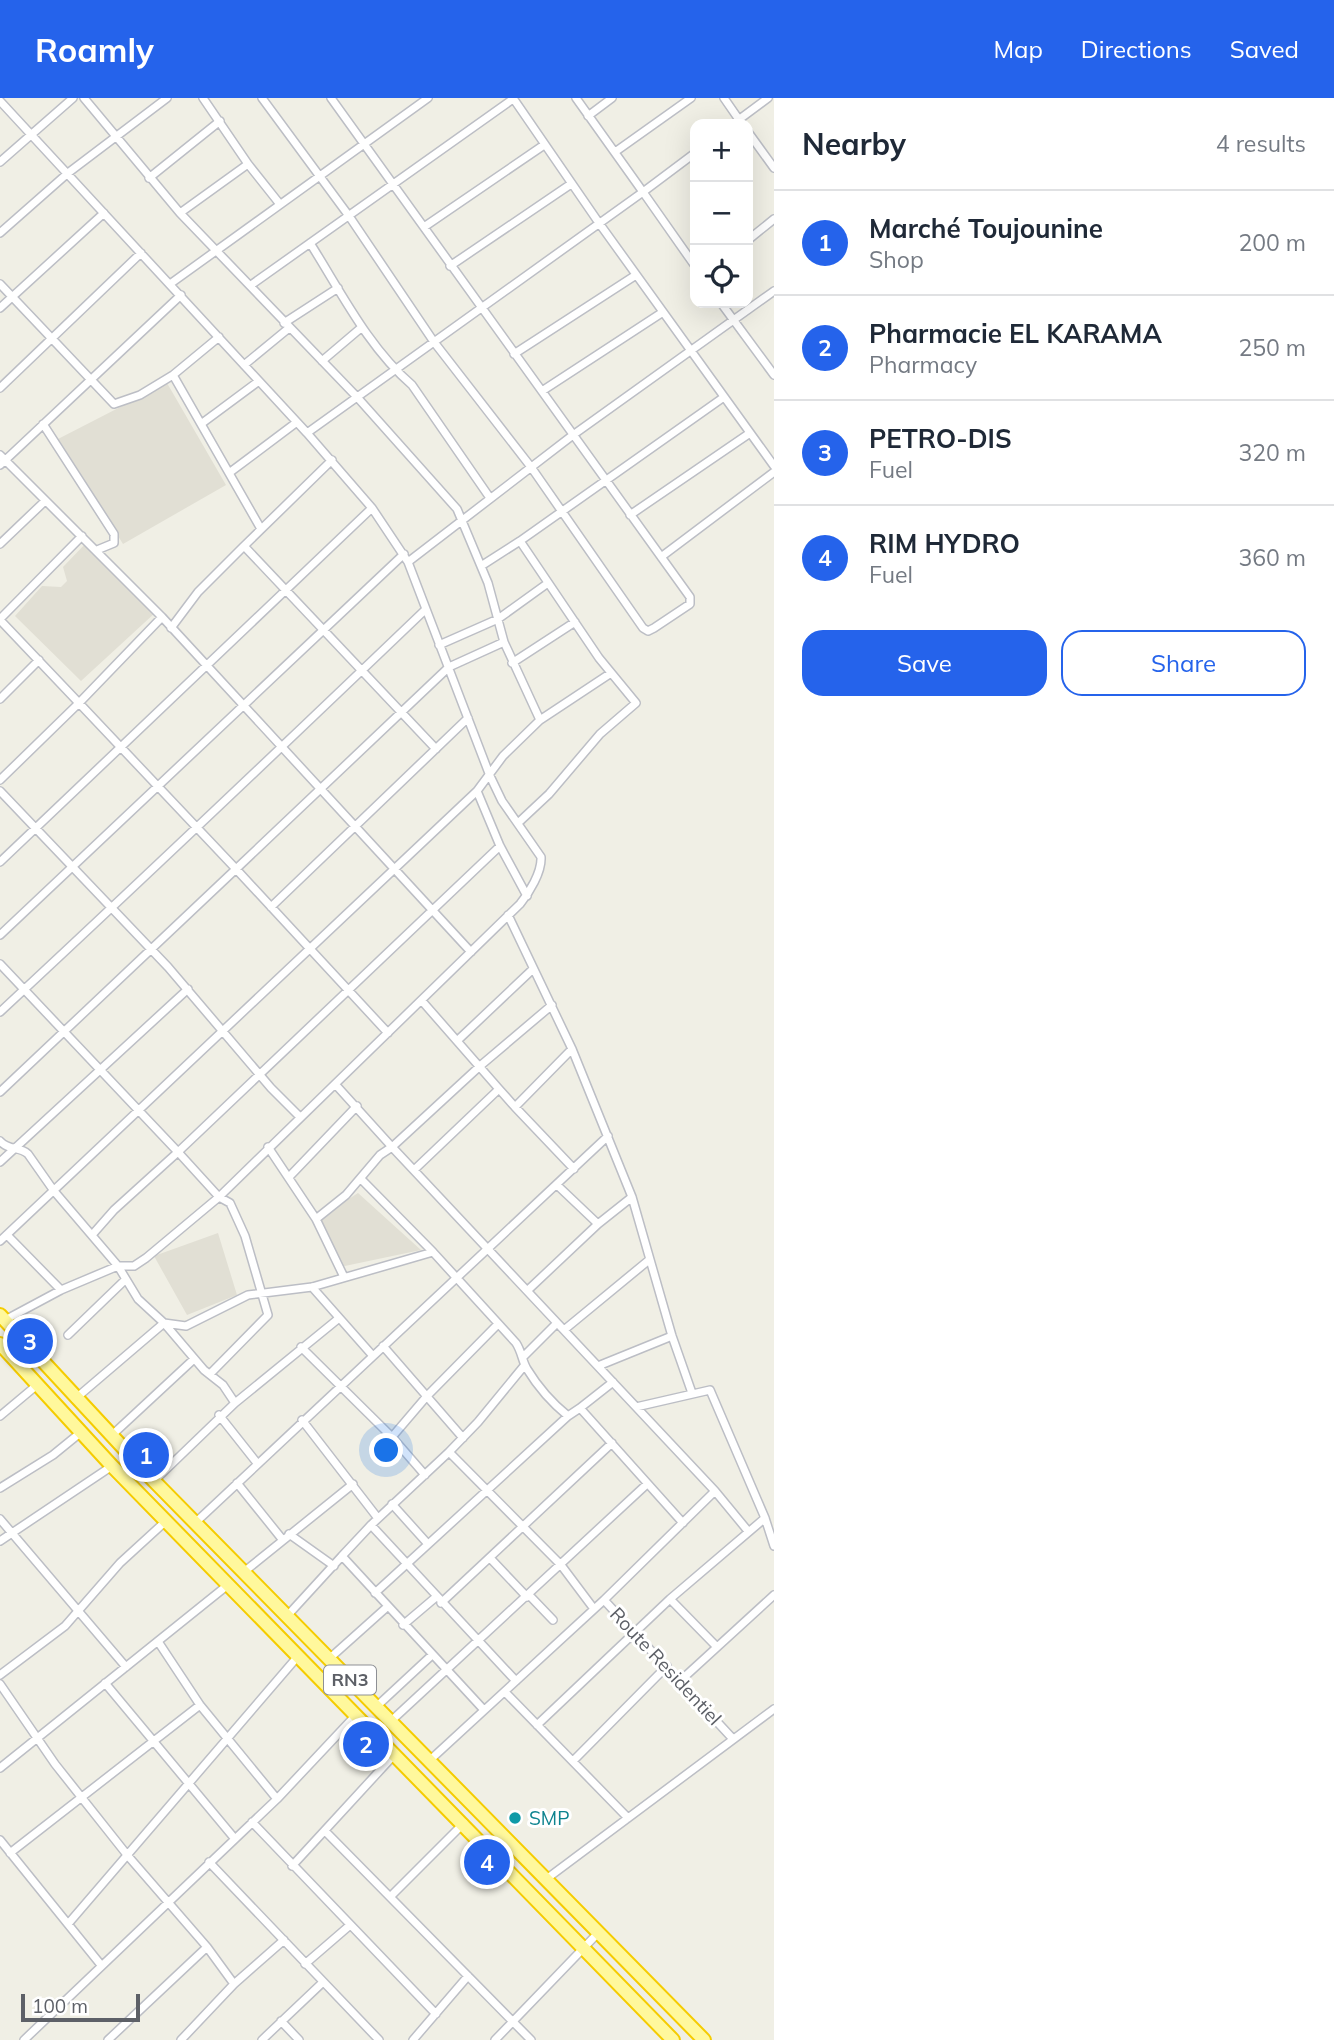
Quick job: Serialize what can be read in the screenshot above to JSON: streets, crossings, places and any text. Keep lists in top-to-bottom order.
{
  "streets": {
    "highway": ["RN3"],
    "street": ["Route Residentiel"]
  },
  "crossings": [
    ["Route Residentiel", "RN3"]
  ],
  "places": ["SMP"],
  "scale_bar": "100 m",
  "page": {
    "header": "Roamly",
    "nav": ["Map", "Directions", "Saved"],
    "heading": ["Nearby", "4 results"],
    "map_buttons": ["+", "−"],
    "list": [
      {
        "mark": "1",
        "name": "Marché Toujounine",
        "note": "Shop",
        "value": "200 m"
      },
      {
        "mark": "2",
        "name": "Pharmacie EL KARAMA",
        "note": "Pharmacy",
        "value": "250 m"
      },
      {
        "mark": "3",
        "name": "PETRO-DIS",
        "note": "Fuel",
        "value": "320 m"
      },
      {
        "mark": "4",
        "name": "RIM HYDRO",
        "note": "Fuel",
        "value": "360 m"
      }
    ],
    "buttons": ["Save", "Share"],
    "pins": [
      "3",
      "1",
      "2",
      "4"
    ],
    "scale": "100 m"
  }
}
